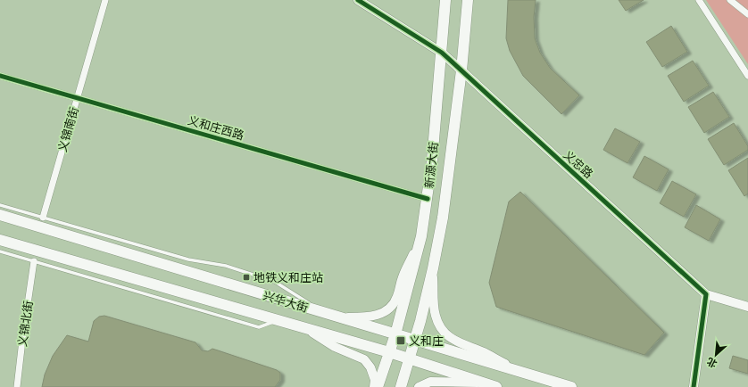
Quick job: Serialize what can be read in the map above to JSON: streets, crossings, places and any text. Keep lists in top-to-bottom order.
{
  "streets": {
    "main road": ["新源大街", "兴华大街"],
    "street": [
      "义和庄西路",
      "义锦南街",
      "义忠路",
      "义锦北街"
    ]
  },
  "crossings": [
    ["义和庄西路", "义锦南街"],
    ["义和庄西路", "新源大街"],
    ["义忠路", "新源大街"],
    ["新源大街", "兴华大街"]
  ],
  "places": {
    "transit": ["地铁义和庄站", "义和庄"]
  },
  "north": "bottom left"
}
